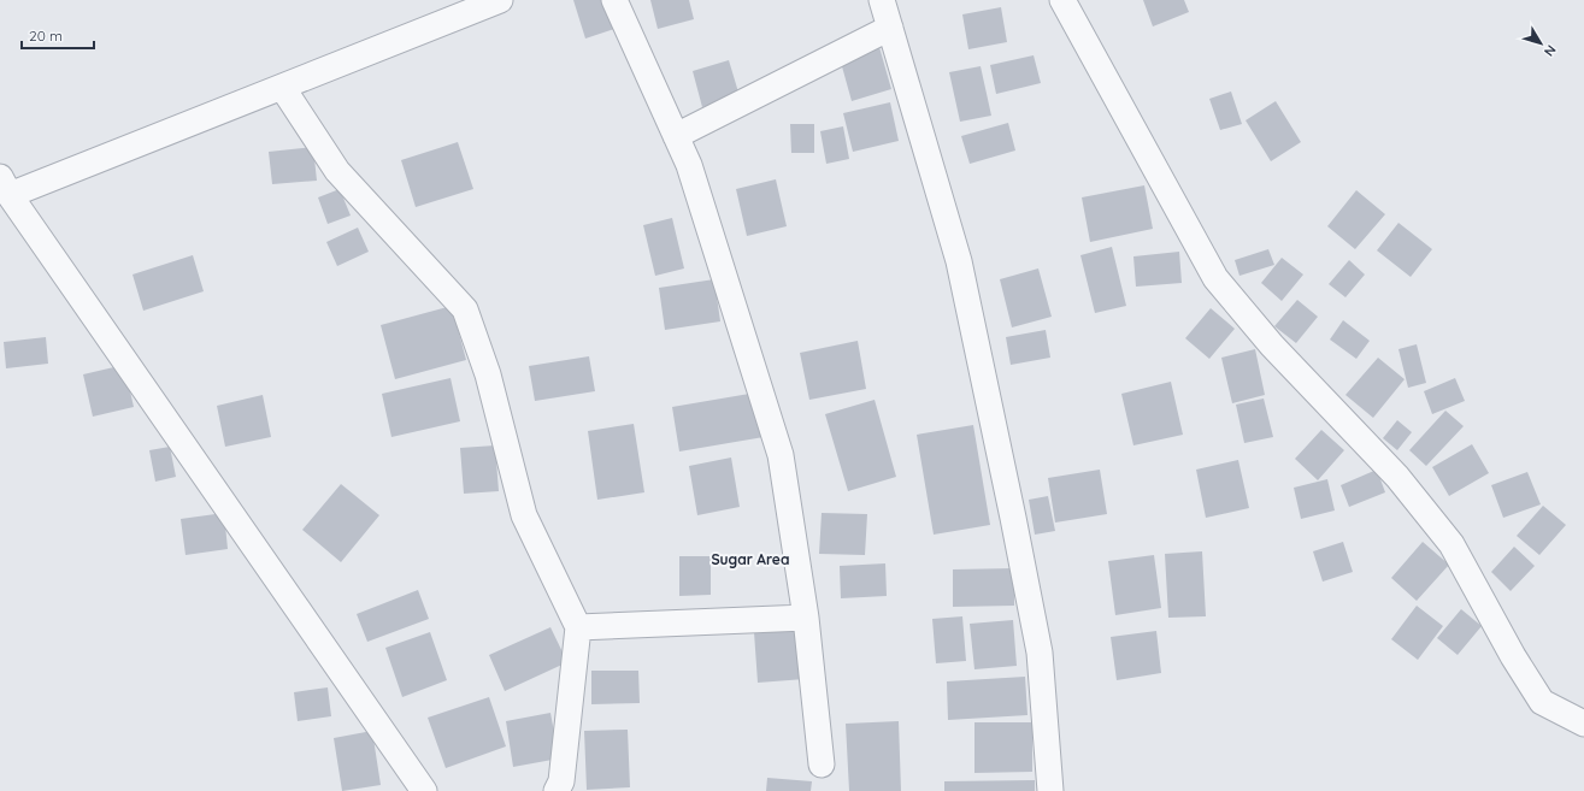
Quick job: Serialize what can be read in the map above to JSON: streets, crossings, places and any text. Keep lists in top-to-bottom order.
{
  "districts": ["Sugar Area"],
  "scale_bar": "20 m",
  "north": "bottom right"
}
